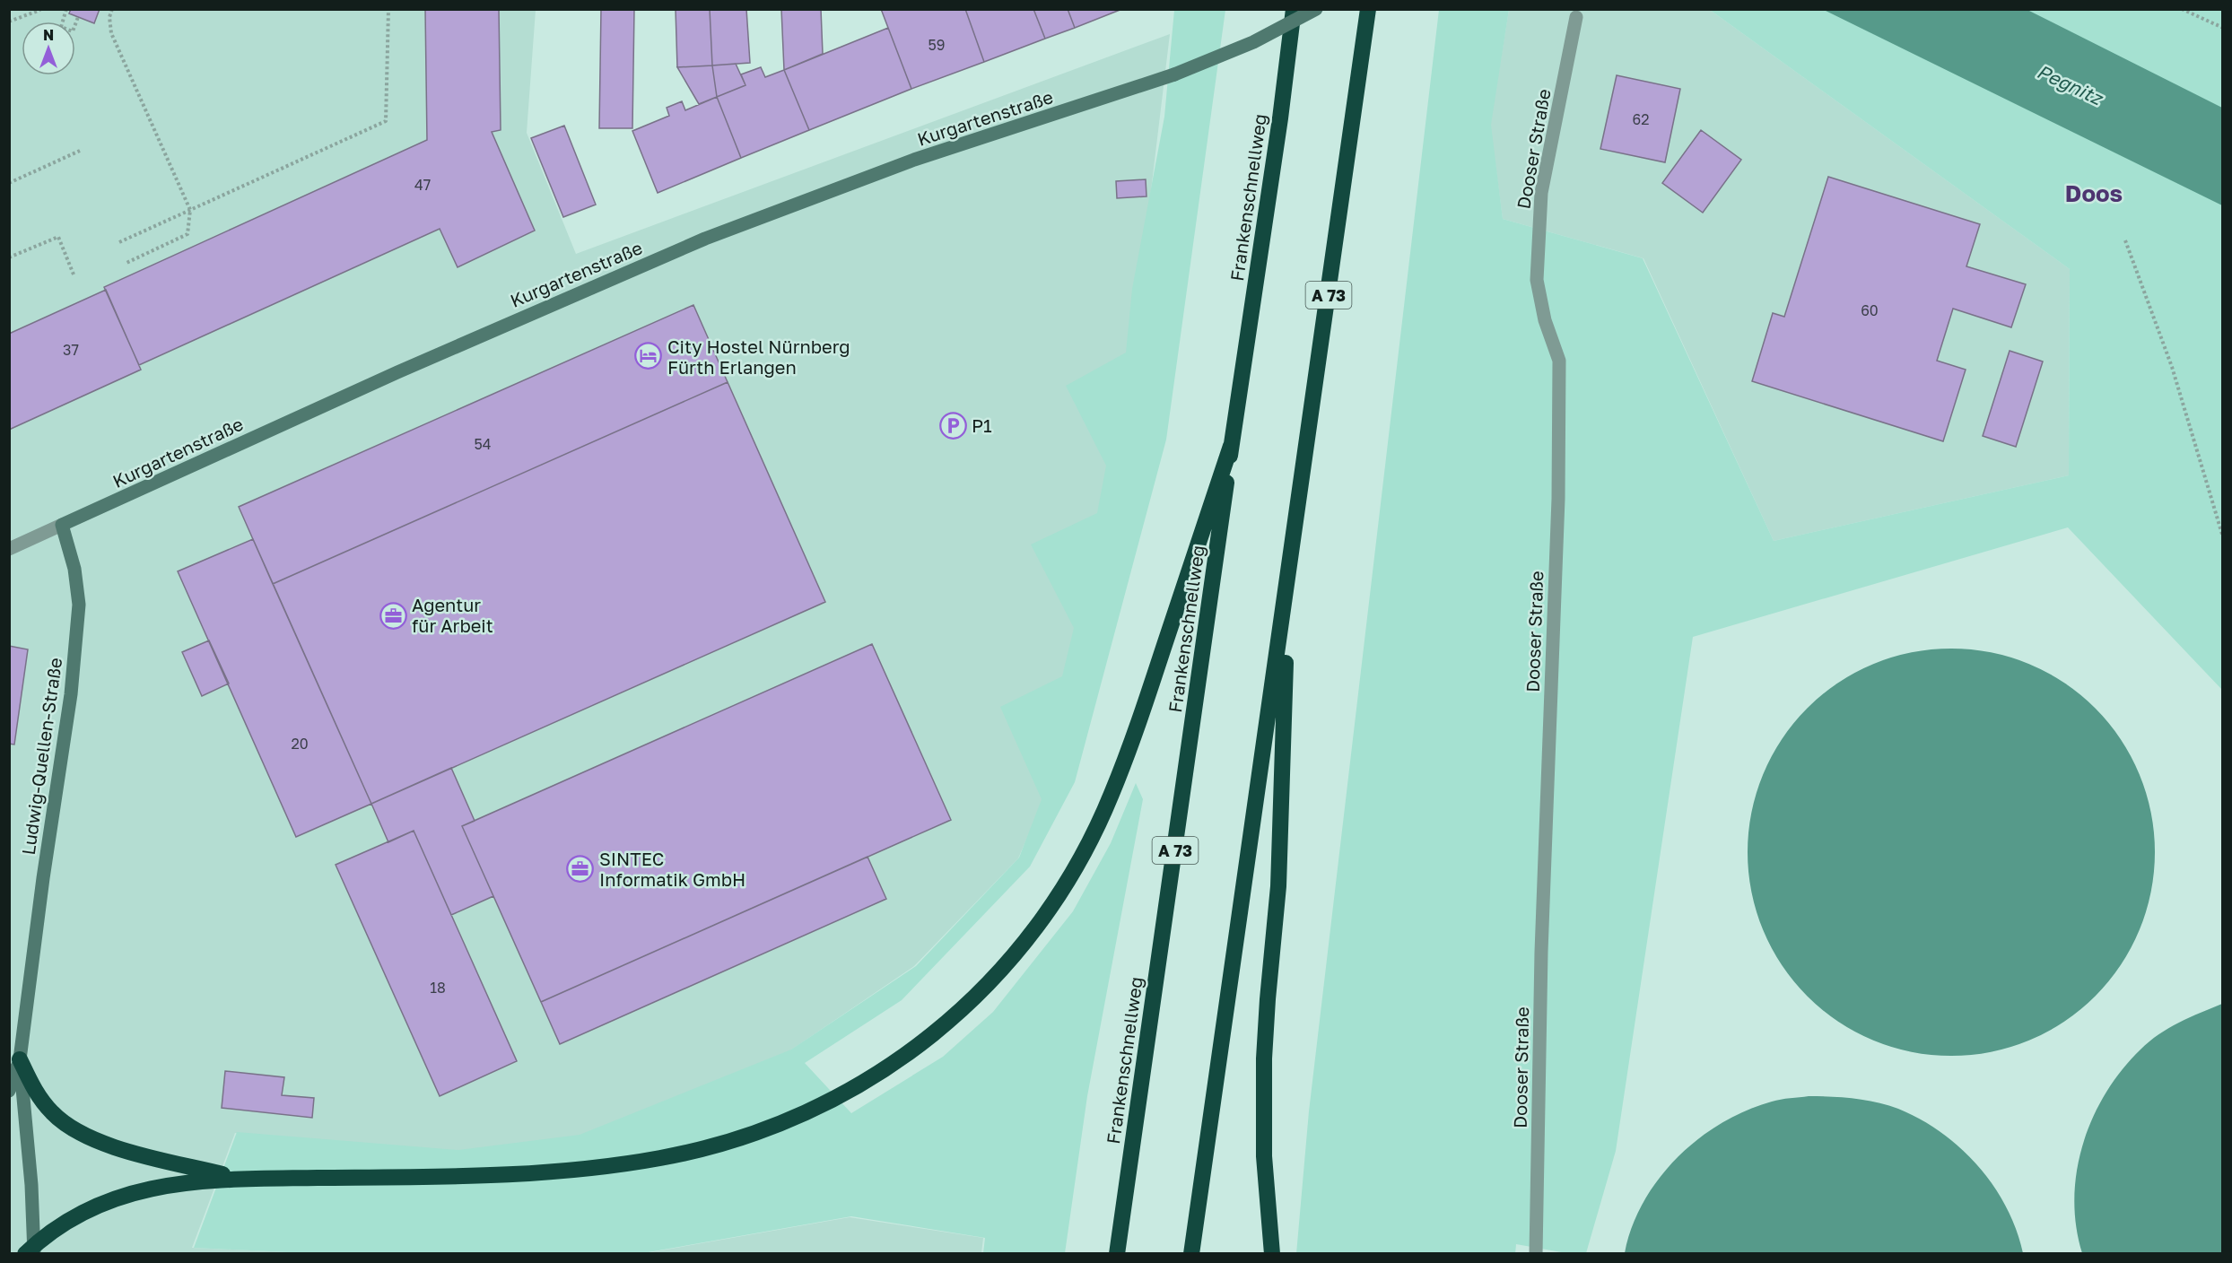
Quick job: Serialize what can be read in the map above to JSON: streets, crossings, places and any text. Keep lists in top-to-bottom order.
{
  "streets": {
    "highway": ["Frankenschnellweg", "A 73"],
    "main road": ["Kurgartenstraße", "Ludwig-Quellen-Straße"],
    "street": ["Dooser Straße"]
  },
  "crossings": [
    ["Kurgartenstraße", "Ludwig-Quellen-Straße"]
  ],
  "districts": ["Doos"],
  "water": ["Pegnitz"],
  "places": {
    "hotel": ["City Hostel Nürnberg Fürth Erlangen"],
    "parking": ["P1"],
    "office": ["Agentur für Arbeit", "SINTEC Informatik GmbH"]
  },
  "house_numbers": [
    "59",
    "62",
    "47",
    "60",
    "37",
    "54",
    "20",
    "18"
  ],
  "north": "top"
}
